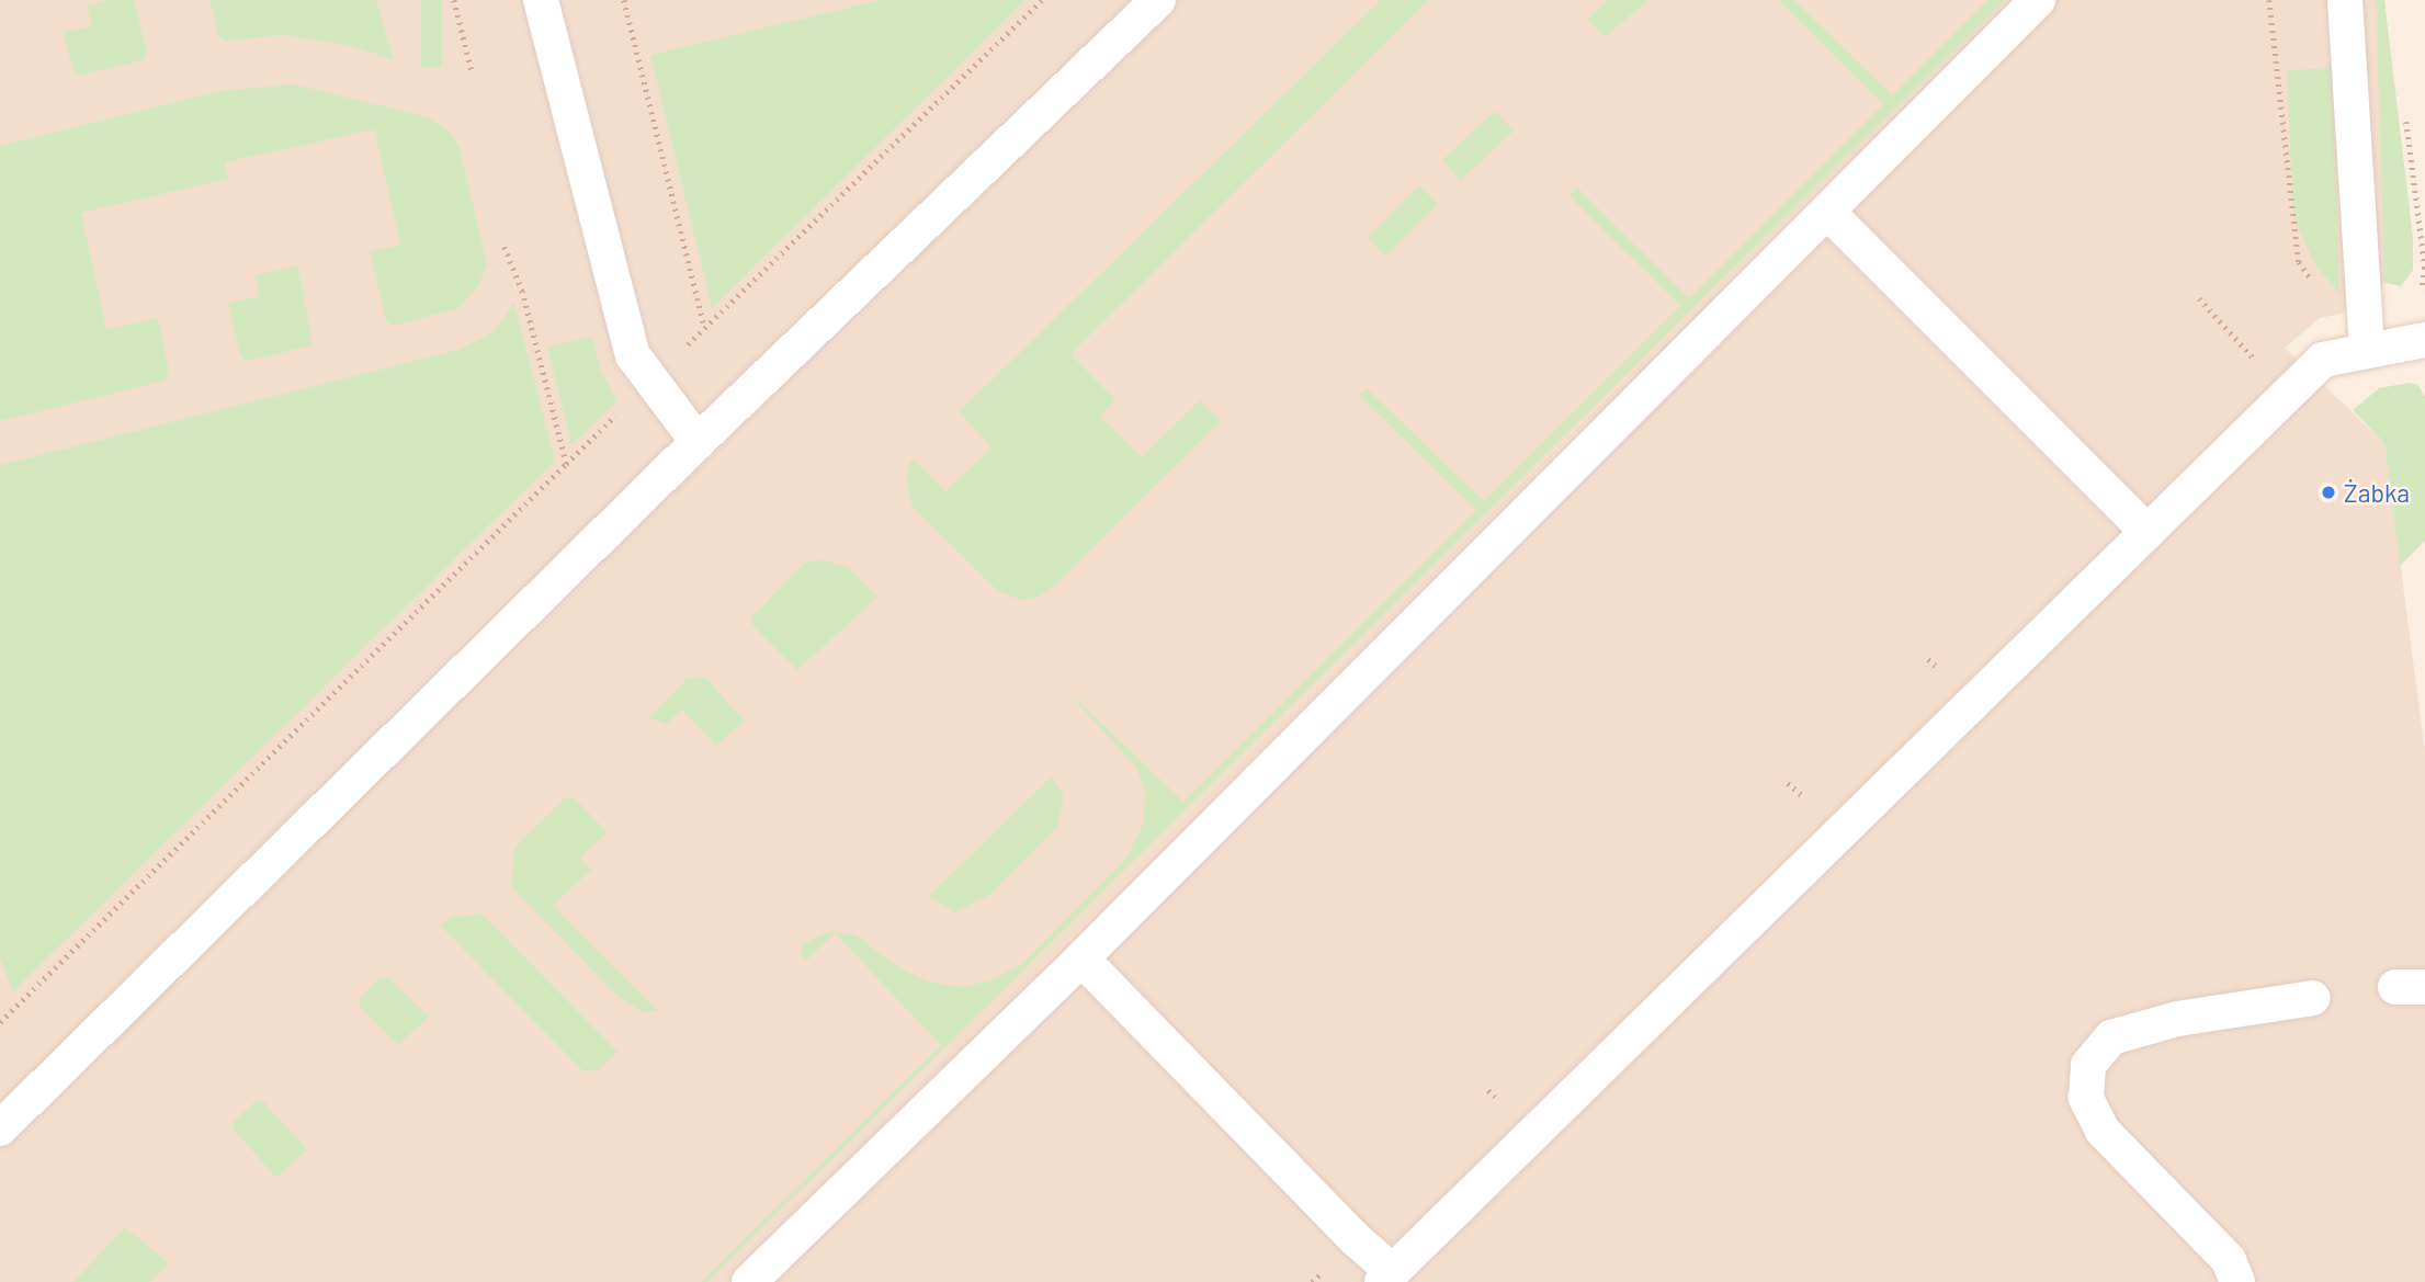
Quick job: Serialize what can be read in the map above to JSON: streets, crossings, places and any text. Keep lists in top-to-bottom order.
{
  "places": ["Żabka"]
}
